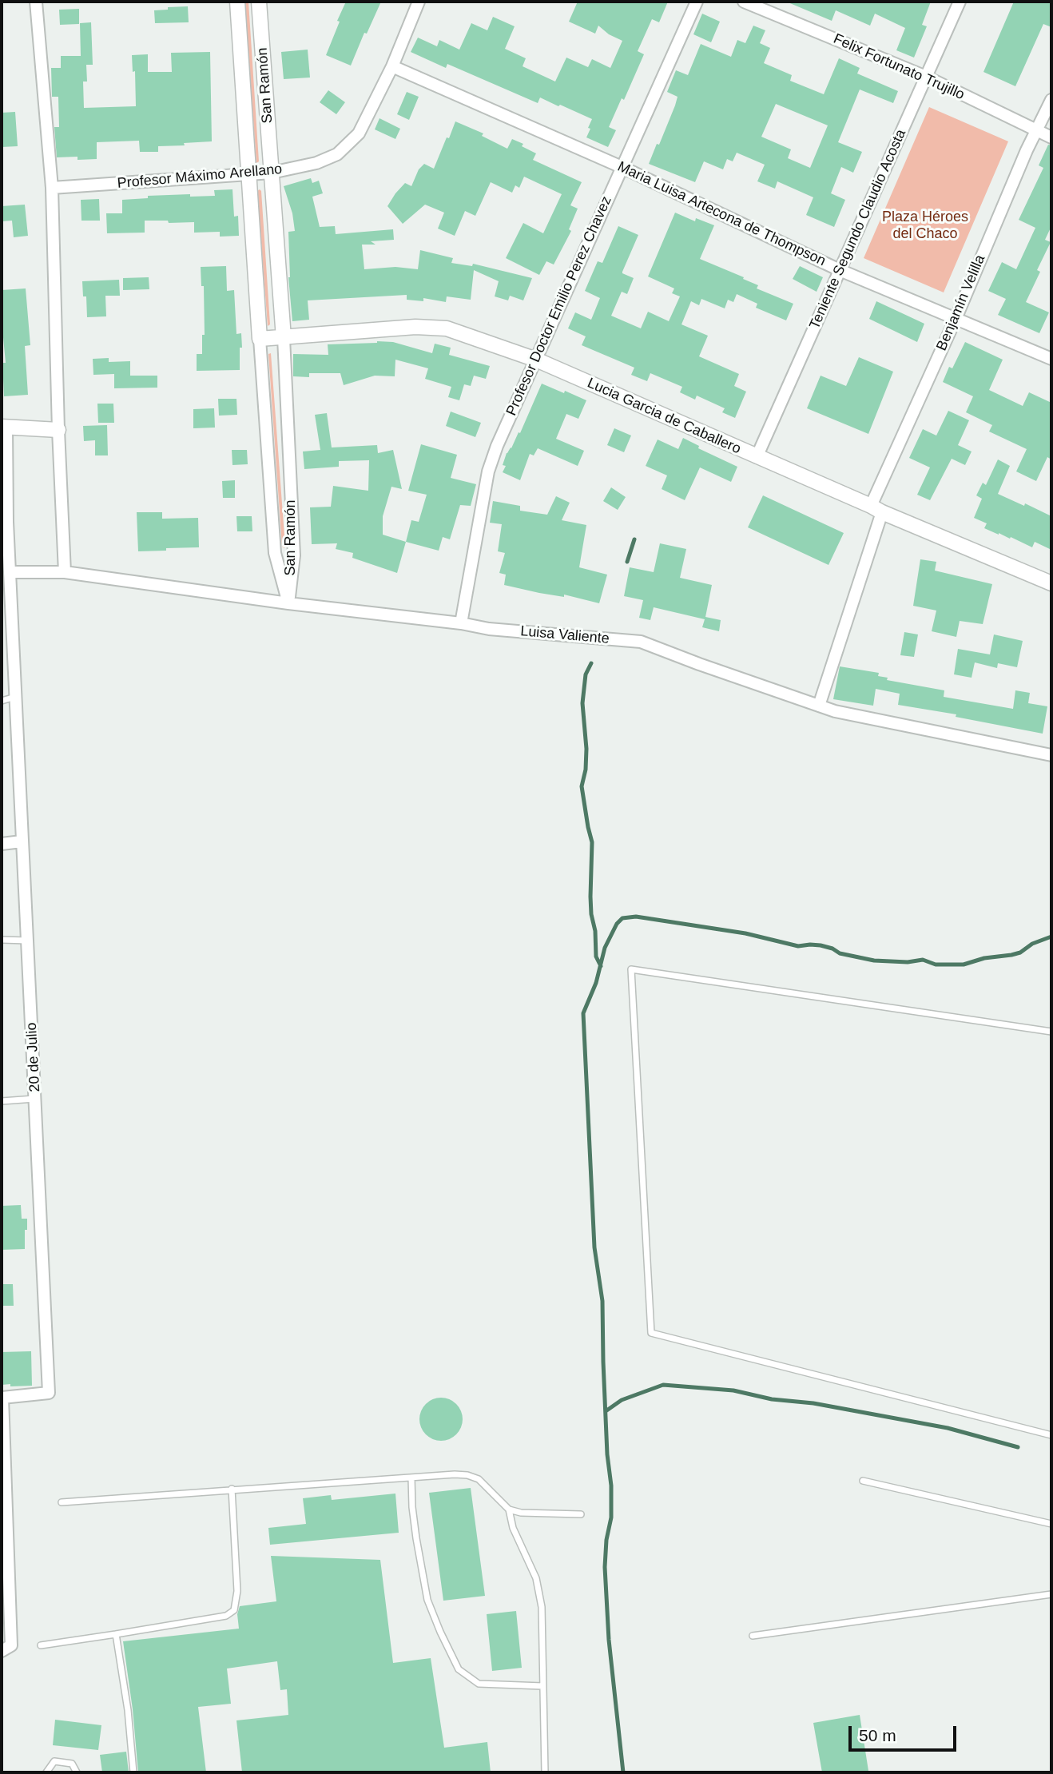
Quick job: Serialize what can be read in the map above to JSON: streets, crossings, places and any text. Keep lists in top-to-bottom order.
{
  "streets": {
    "street": [
      "Felix Fortunato Trujillo",
      "San Ramón",
      "Profesor Máximo Arellano",
      "Maria Luisa Artecona de Thompson",
      "Teniente Segundo Claudio Acosta",
      "Benjamín Velilla",
      "Profesor Doctor Emilio Perez Chavez",
      "Lucia Garcia de Caballero",
      "Luisa Valiente",
      "20 de Julio"
    ]
  },
  "crossings": [
    ["Felix Fortunato Trujillo", "Teniente Segundo Claudio Acosta"],
    ["Felix Fortunato Trujillo", "Benjamín Velilla"],
    ["San Ramón", "Profesor Máximo Arellano"],
    ["San Ramón", "Lucia Garcia de Caballero"],
    ["San Ramón", "Luisa Valiente"],
    ["Profesor Máximo Arellano", "Maria Luisa Artecona de Thompson"],
    ["Maria Luisa Artecona de Thompson", "Teniente Segundo Claudio Acosta"],
    ["Maria Luisa Artecona de Thompson", "Benjamín Velilla"],
    ["Maria Luisa Artecona de Thompson", "Profesor Doctor Emilio Perez Chavez"],
    ["Teniente Segundo Claudio Acosta", "Lucia Garcia de Caballero"],
    ["Benjamín Velilla", "Lucia Garcia de Caballero"],
    ["Benjamín Velilla", "Luisa Valiente"],
    ["Profesor Doctor Emilio Perez Chavez", "Lucia Garcia de Caballero"],
    ["Profesor Doctor Emilio Perez Chavez", "Luisa Valiente"],
    ["Luisa Valiente", "20 de Julio"]
  ],
  "parks": ["Plaza Héroes del Chaco"],
  "scale_bar": "50 m"
}
